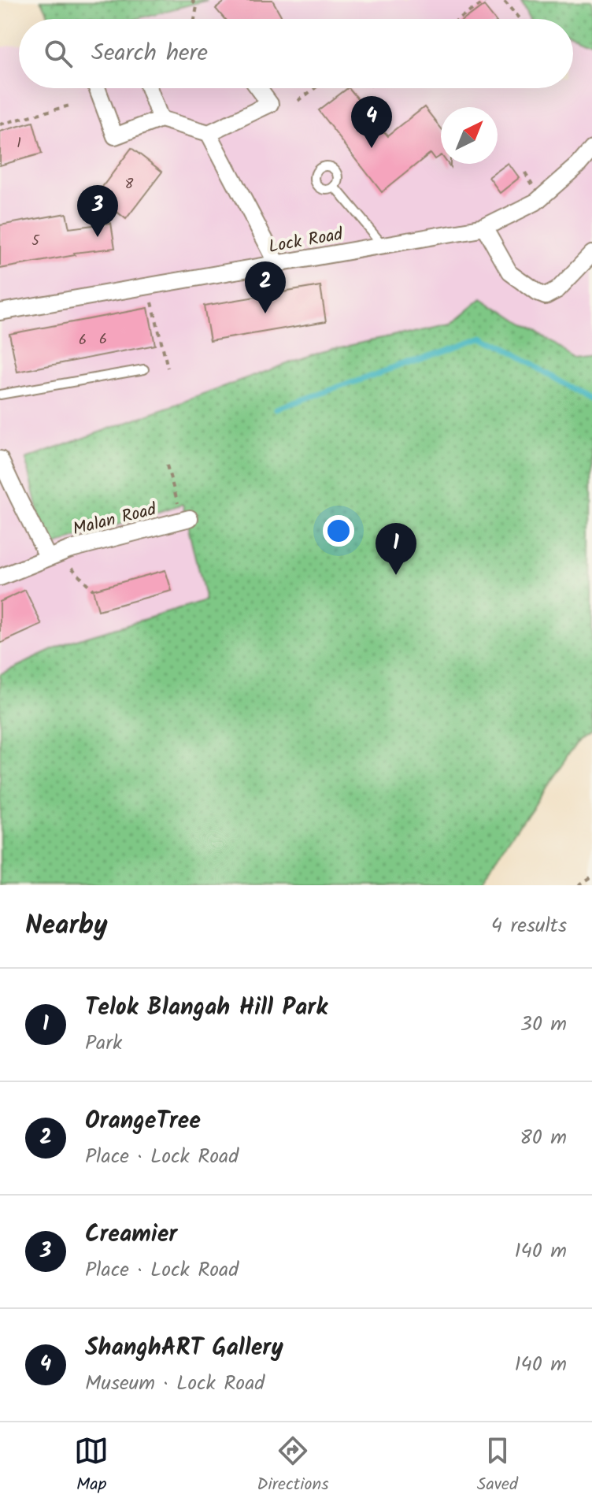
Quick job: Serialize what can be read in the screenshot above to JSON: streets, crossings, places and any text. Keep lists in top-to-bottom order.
{
  "streets": {
    "street": ["Lock Road", "Malan Road"]
  },
  "house_numbers": [
    "1",
    "8",
    "5",
    "6",
    "6"
  ],
  "north": "top right",
  "page": {
    "search": "Search here",
    "pins": [
      "4",
      "3",
      "2",
      "1"
    ],
    "heading": ["Nearby", "4 results"],
    "list": [
      {
        "mark": "1",
        "name": "Telok Blangah Hill Park",
        "note": "Park",
        "value": "30 m"
      },
      {
        "mark": "2",
        "name": "OrangeTree",
        "note": "Place · Lock Road",
        "value": "80 m"
      },
      {
        "mark": "3",
        "name": "Creamier",
        "note": "Place · Lock Road",
        "value": "140 m"
      },
      {
        "mark": "4",
        "name": "ShanghART Gallery",
        "note": "Museum · Lock Road",
        "value": "140 m"
      }
    ],
    "nav": ["Map", "Directions", "Saved"]
  }
}
